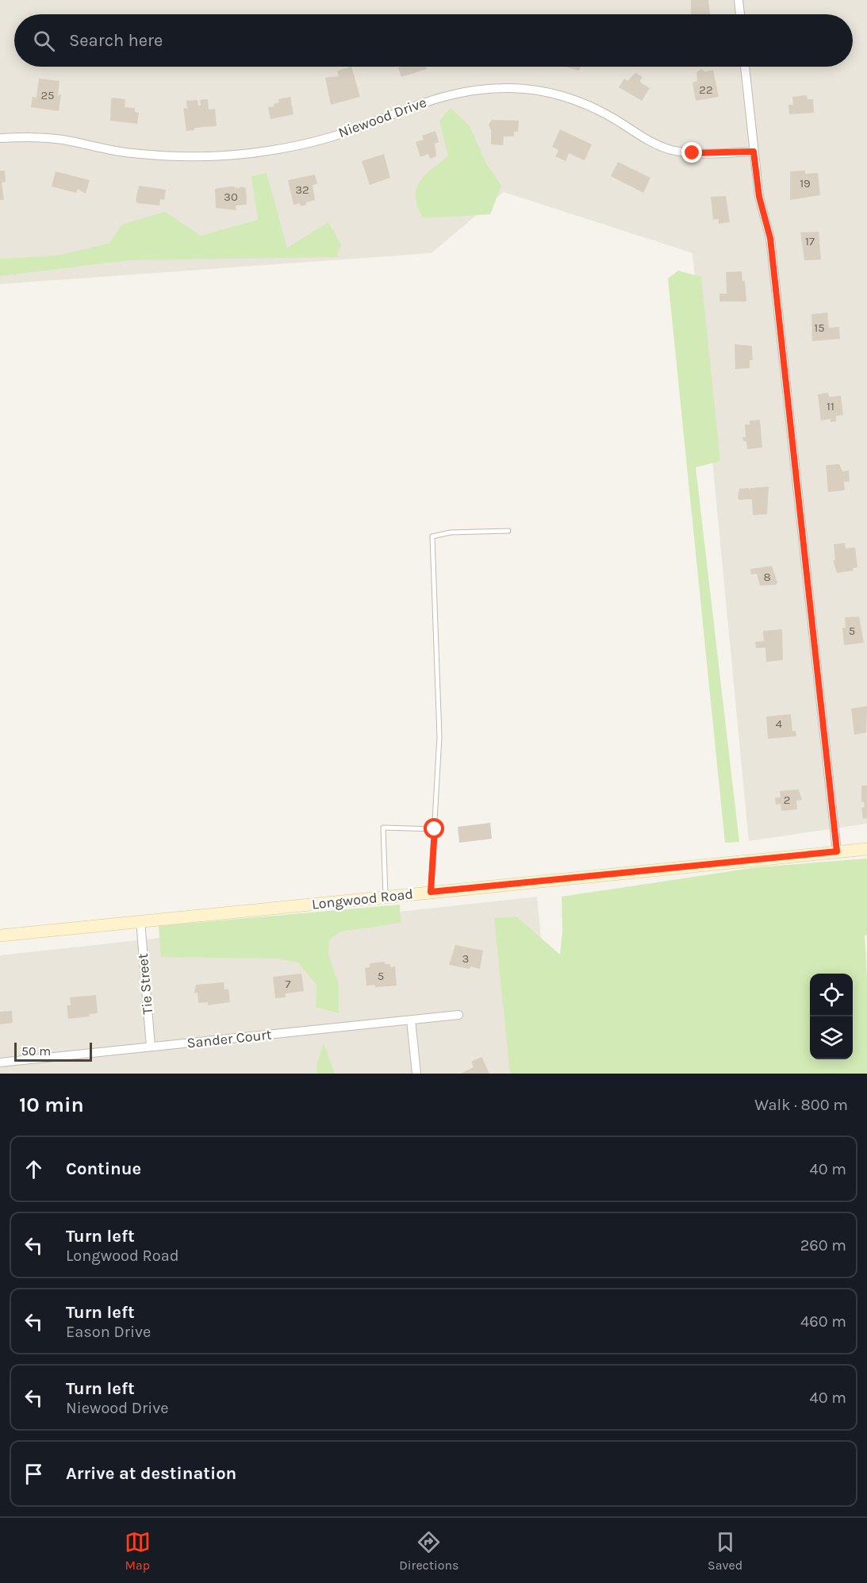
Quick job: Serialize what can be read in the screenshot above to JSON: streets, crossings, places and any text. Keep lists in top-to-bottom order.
{
  "streets": {
    "main road": ["Longwood Road"],
    "street": ["Niewood Drive", "Tie Street", "Sander Court"]
  },
  "crossings": [
    ["Longwood Road", "Tie Street"],
    ["Tie Street", "Sander Court"]
  ],
  "house_numbers": [
    "22",
    "25",
    "19",
    "32",
    "30",
    "17",
    "15",
    "11",
    "8",
    "5",
    "4",
    "2",
    "3",
    "5",
    "7"
  ],
  "scale_bar": "50 m",
  "page": {
    "search": "Search here",
    "scale": "50 m",
    "heading": ["10 min", "Walk · 800 m"],
    "list": [
      ["Continue", "40 m"],
      ["Turn left", "Longwood Road", "260 m"],
      ["Turn left", "Eason Drive", "460 m"],
      ["Turn left", "Niewood Drive", "40 m"],
      "Arrive at destination"
    ],
    "nav": ["Map", "Directions", "Saved"]
  }
}
